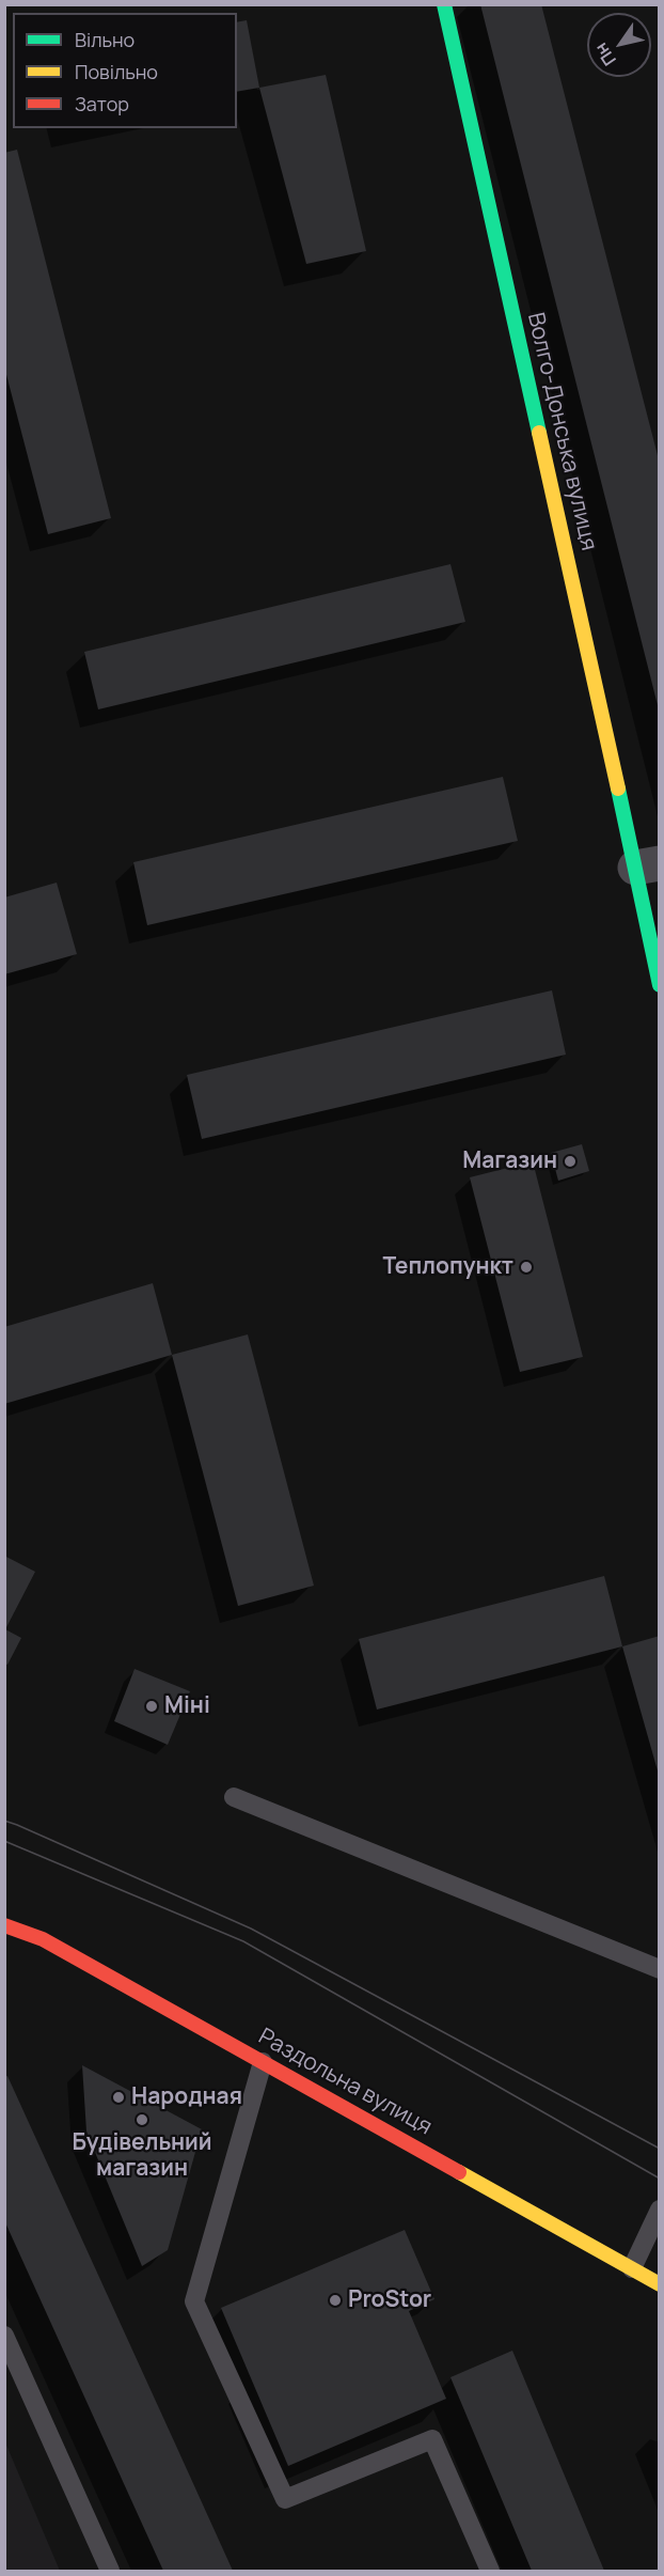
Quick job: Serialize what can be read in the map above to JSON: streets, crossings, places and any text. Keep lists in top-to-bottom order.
{
  "streets": {
    "street": ["Волго-Донська вулиця", "Раздольна вулиця"]
  },
  "places": [
    "Магазин",
    "Теплопункт",
    "Міні",
    "Народная",
    "Будівельний магазин",
    "ProStor"
  ],
  "legend": ["Вільно", "Повільно", "Затор"],
  "north": "bottom left"
}
